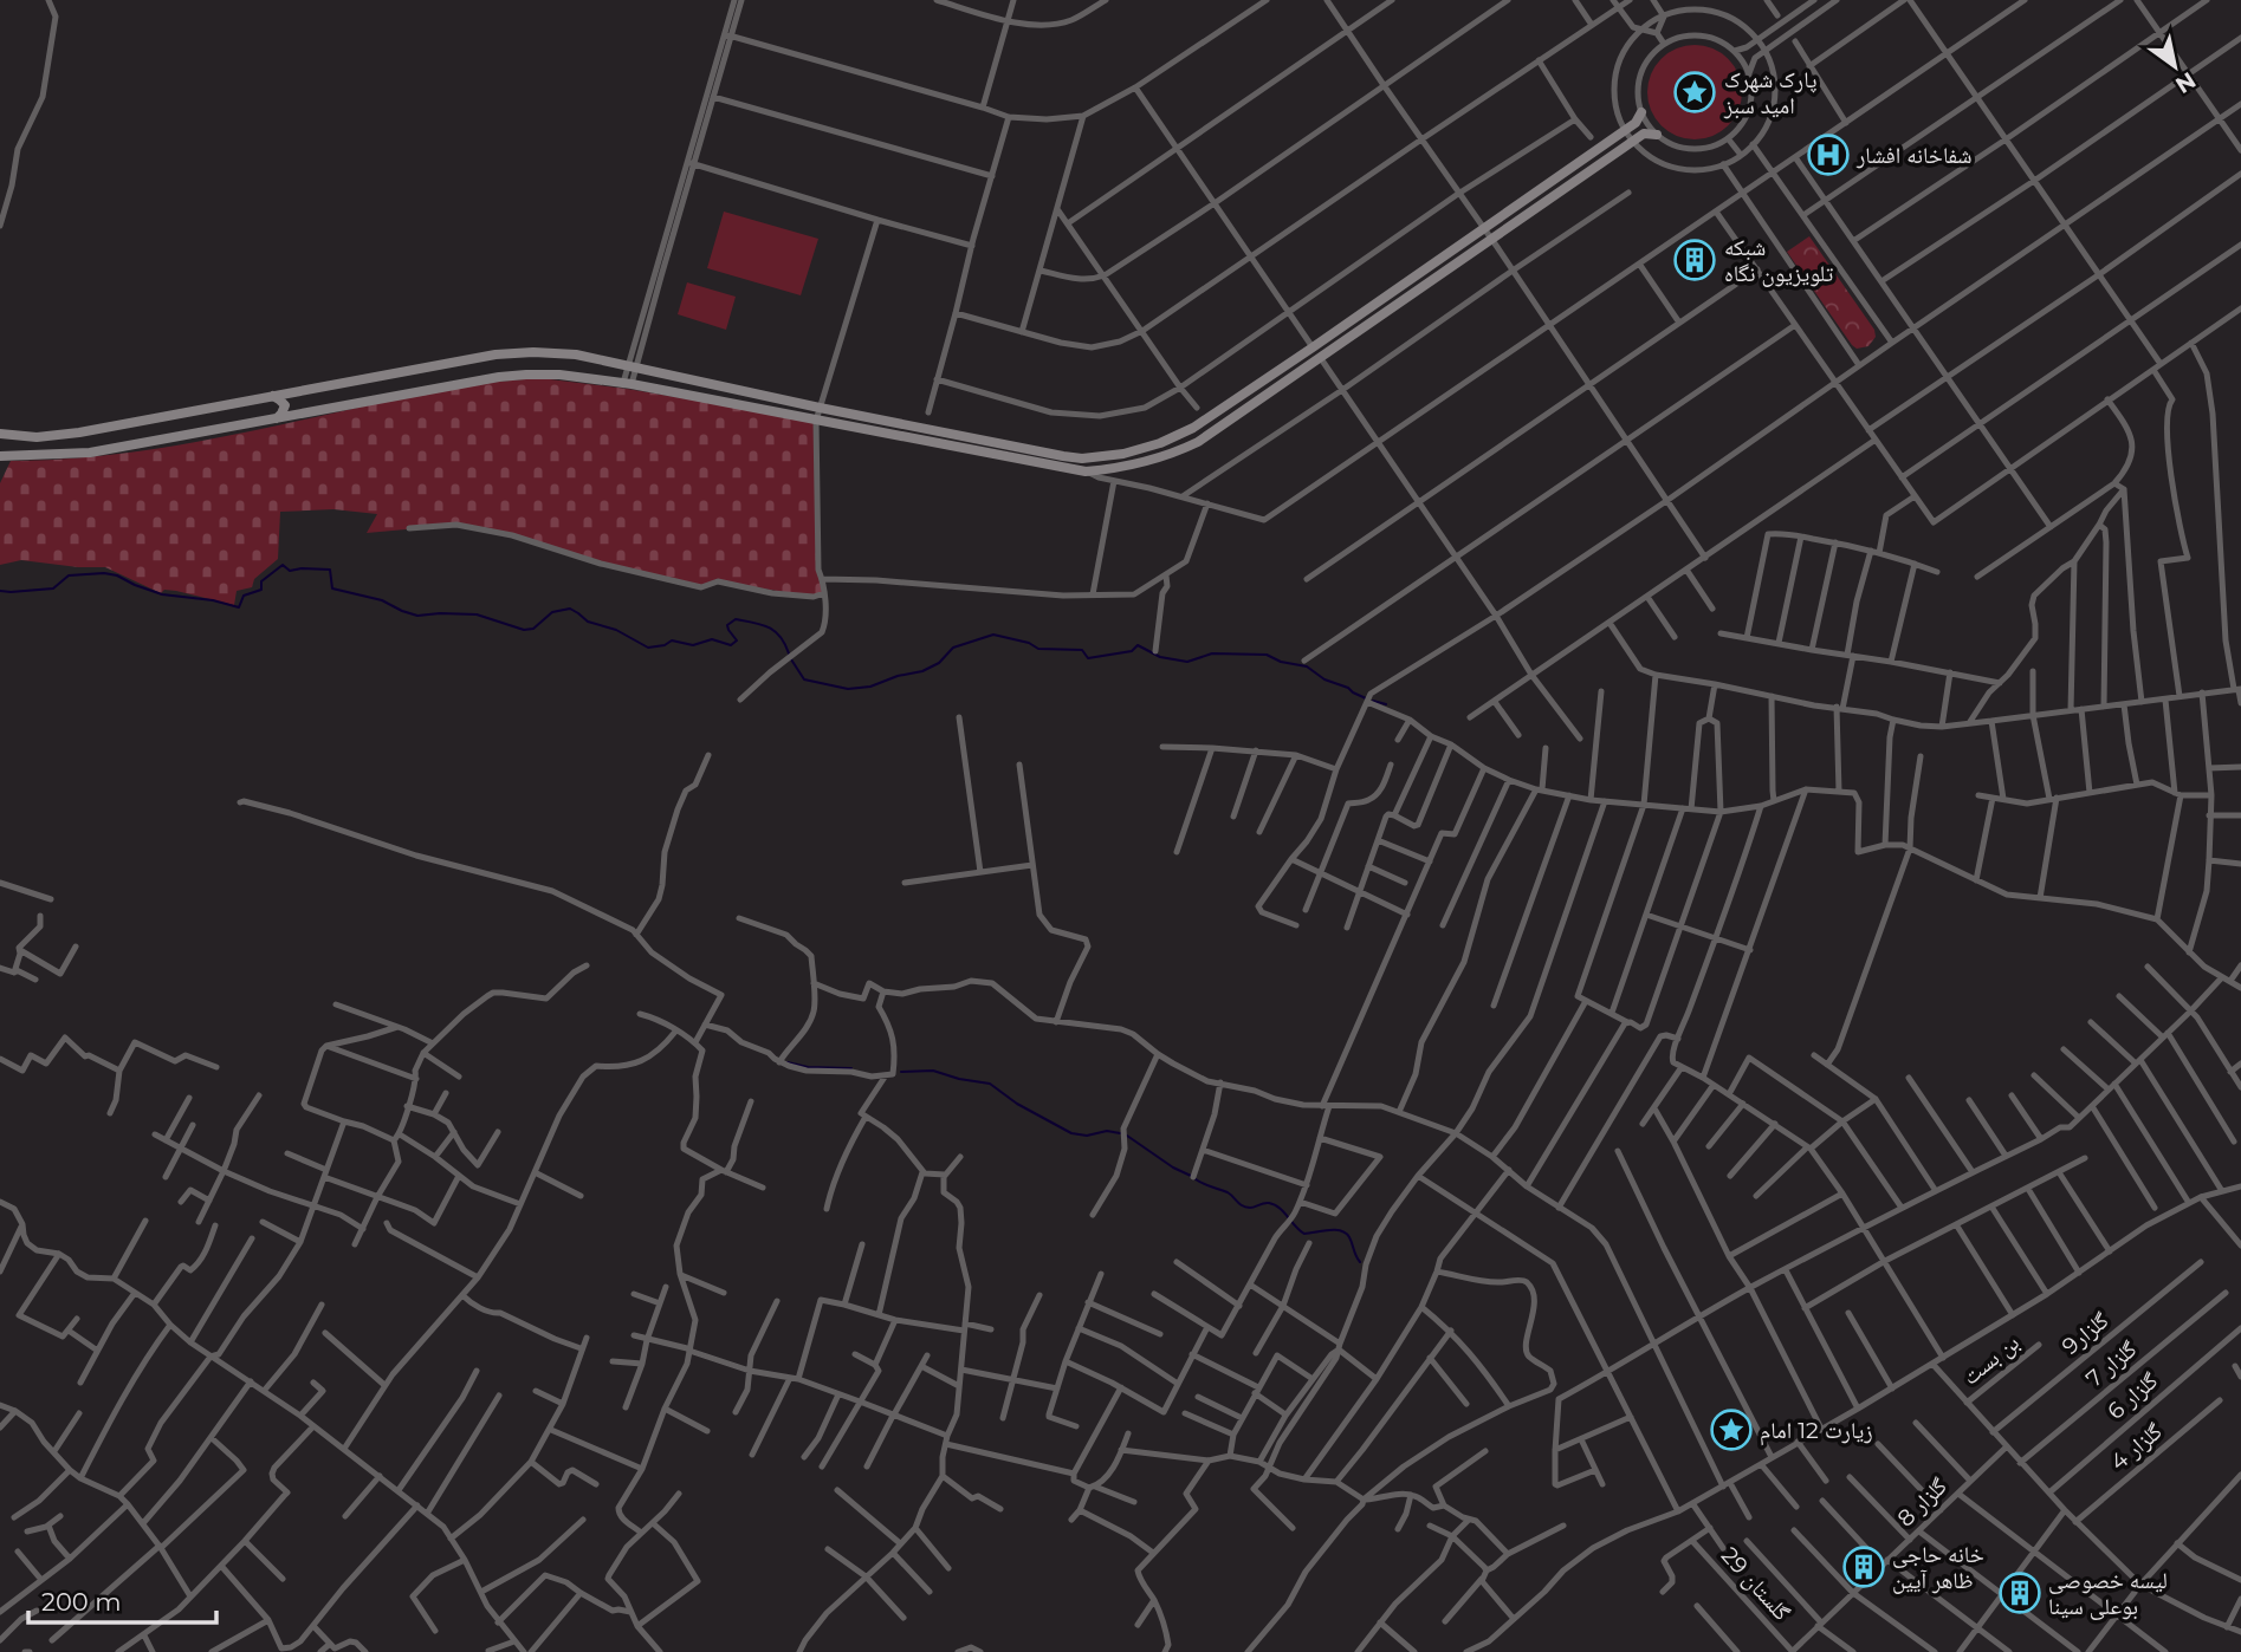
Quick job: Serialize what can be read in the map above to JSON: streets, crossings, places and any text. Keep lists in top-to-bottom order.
{
  "streets": {
    "street": [
      "گلزار9",
      "بن بست",
      "گلزار 7",
      "گلزار 6",
      "گلزار 4",
      "گلزار 8",
      "گلستان 29"
    ]
  },
  "crossings": [
    ["گلزار 8", "گلستان 29"]
  ],
  "places": {
    "place": ["پارک شهرک امید سبز", "زیارت 12 امام"],
    "hospital": ["شفاخانه افشار"],
    "building": ["شبکه تلویزیون نگاه", "خانه حاجی ظاهر آیین", "لیسه خصوصی بوعلی سینا"]
  },
  "scale_bar": "200 m",
  "north": "bottom right"
}
